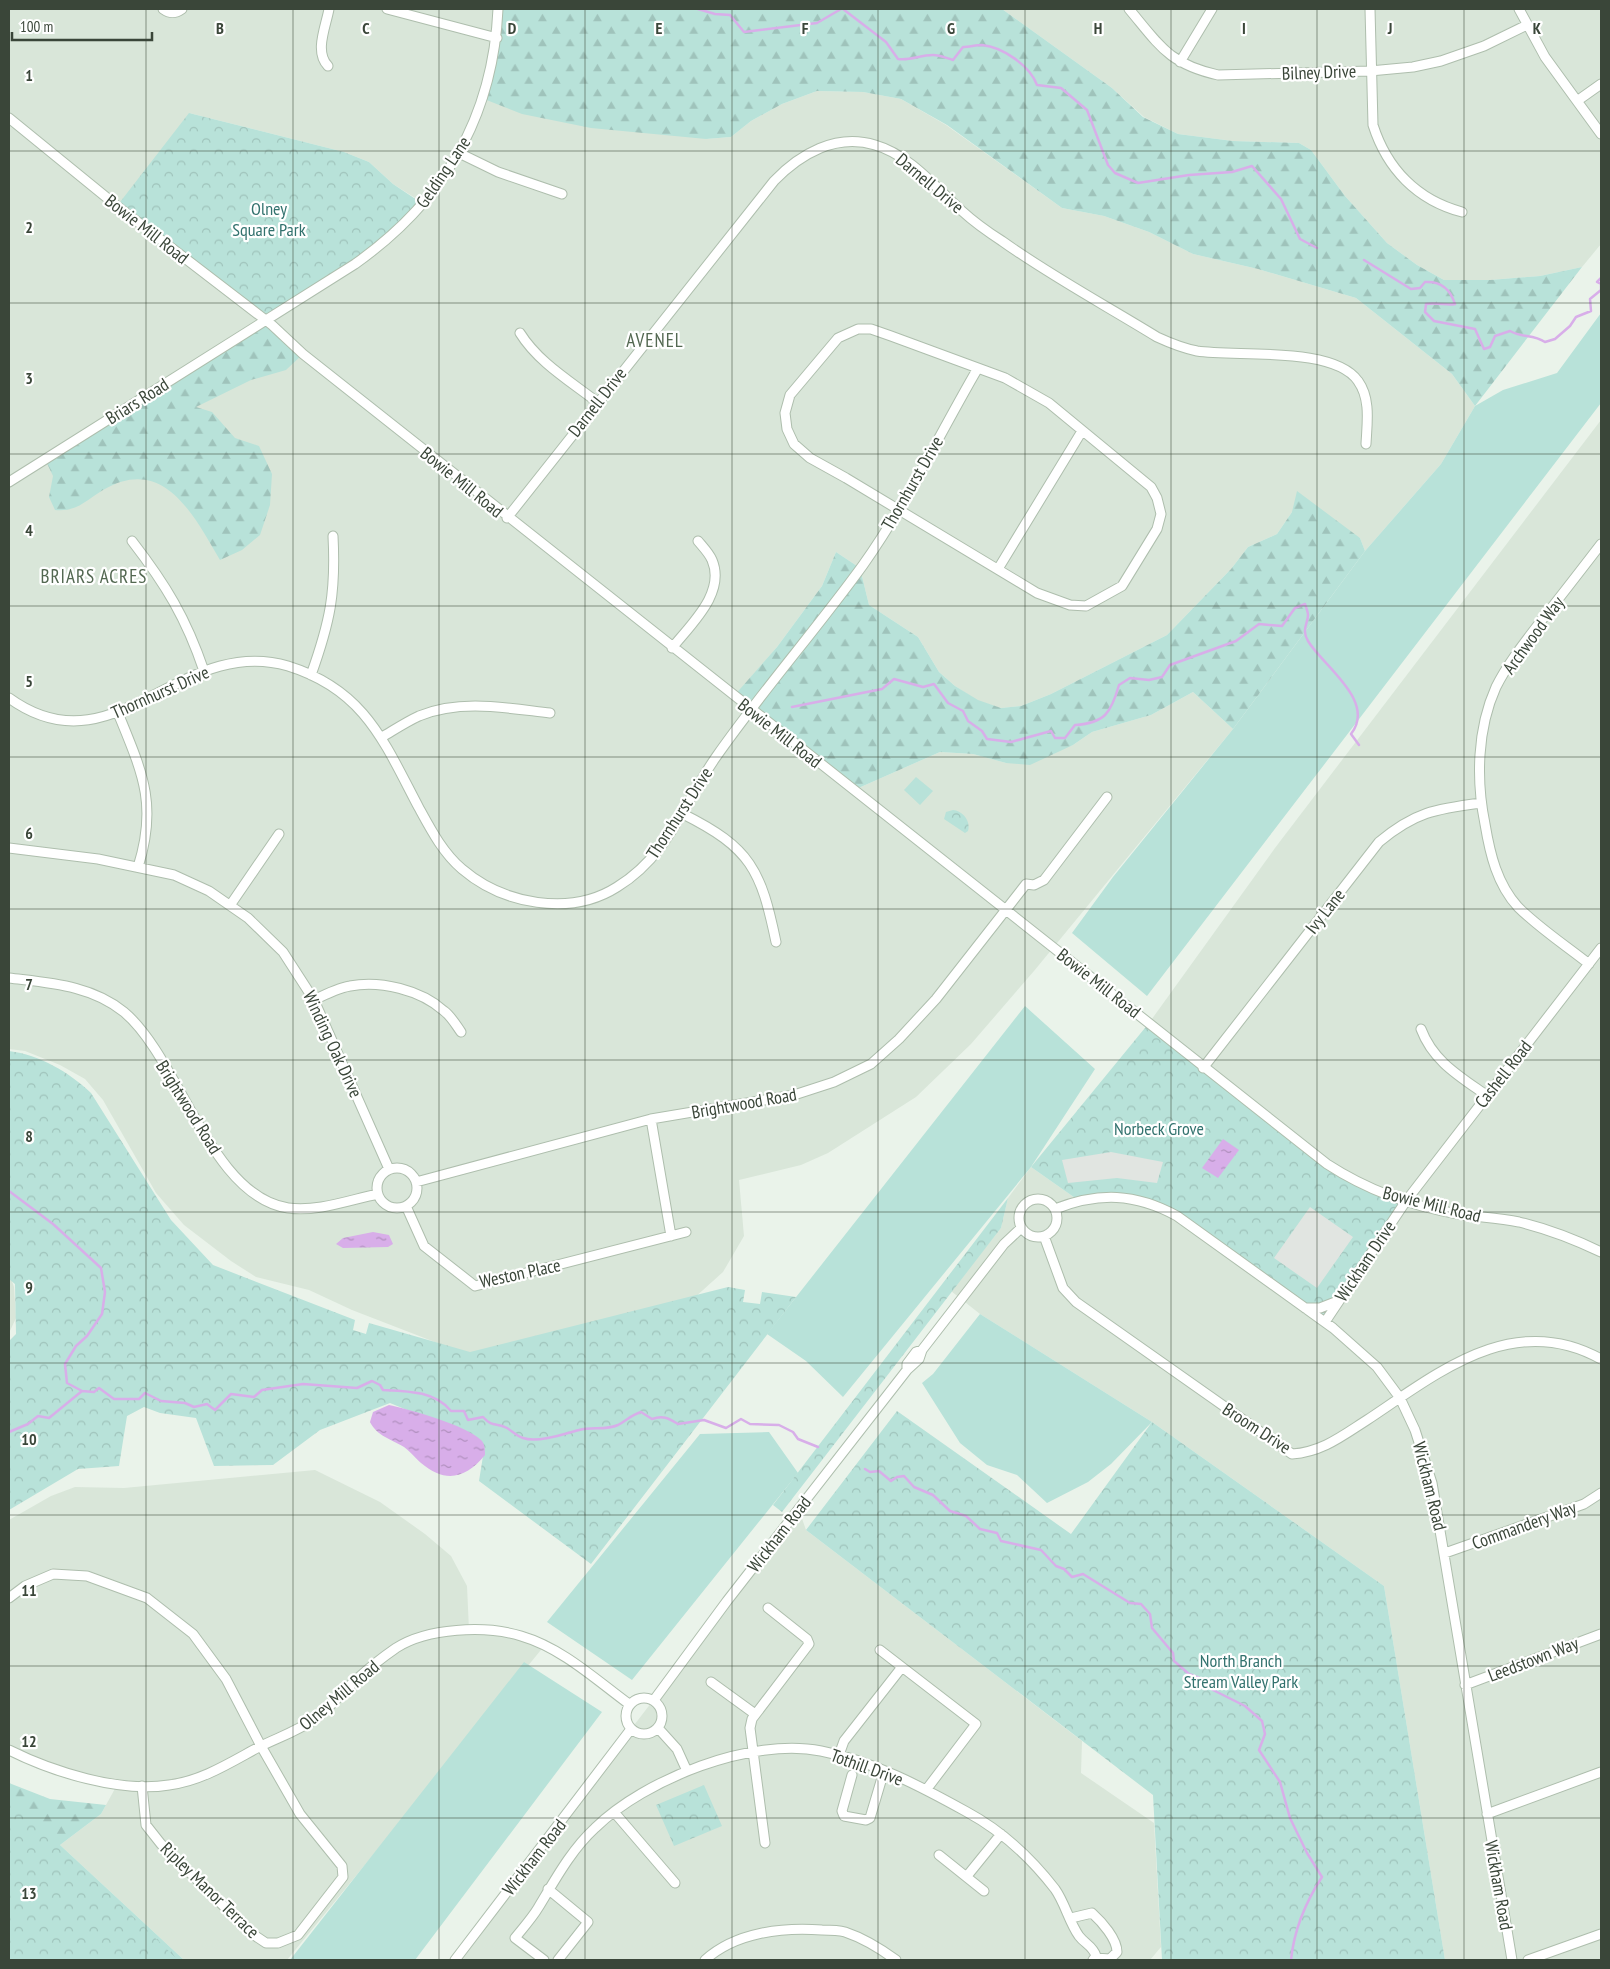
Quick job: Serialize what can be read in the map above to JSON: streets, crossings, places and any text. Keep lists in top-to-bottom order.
{
  "streets": {
    "street": [
      "Bilney Drive",
      "Gelding Lane",
      "Darnell Drive",
      "Bowie Mill Road",
      "Briars Road",
      "Thornhurst Drive",
      "Archwood Way",
      "Ivy Lane",
      "Winding Oak Drive",
      "Cashell Road",
      "Brightwood Road",
      "Wickham Drive",
      "Weston Place",
      "Broom Drive",
      "Wickham Road",
      "Commandery Way",
      "Leedstown Way",
      "Olney Mill Road",
      "Tothill Drive",
      "Ripley Manor Terrace"
    ]
  },
  "crossings": [
    ["Gelding Lane", "Bowie Mill Road"],
    ["Gelding Lane", "Briars Road"],
    ["Darnell Drive", "Bowie Mill Road"],
    ["Bowie Mill Road", "Briars Road"],
    ["Bowie Mill Road", "Thornhurst Drive"],
    ["Bowie Mill Road", "Ivy Lane"],
    ["Bowie Mill Road", "Cashell Road"],
    ["Bowie Mill Road", "Brightwood Road"],
    ["Bowie Mill Road", "Wickham Drive"],
    ["Archwood Way", "Ivy Lane"],
    ["Archwood Way", "Cashell Road"],
    ["Winding Oak Drive", "Brightwood Road"],
    ["Winding Oak Drive", "Weston Place"],
    ["Cashell Road", "Wickham Drive"],
    ["Brightwood Road", "Weston Place"],
    ["Wickham Drive", "Wickham Road"],
    ["Broom Drive", "Wickham Road"],
    ["Wickham Road", "Commandery Way"],
    ["Wickham Road", "Leedstown Way"],
    ["Wickham Road", "Olney Mill Road"],
    ["Olney Mill Road", "Ripley Manor Terrace"]
  ],
  "districts": ["AVENEL", "BRIARS ACRES"],
  "parks": ["Olney Square Park", "Norbeck Grove", "North Branch Stream Valley Park"],
  "scale_bar": "100 m",
  "grid": {
    "columns": [
      "B",
      "C",
      "D",
      "E",
      "F",
      "G",
      "H",
      "I",
      "J",
      "K"
    ],
    "rows": [
      "1",
      "2",
      "3",
      "4",
      "5",
      "6",
      "7",
      "8",
      "9",
      "10",
      "11",
      "12",
      "13"
    ]
  }
}
